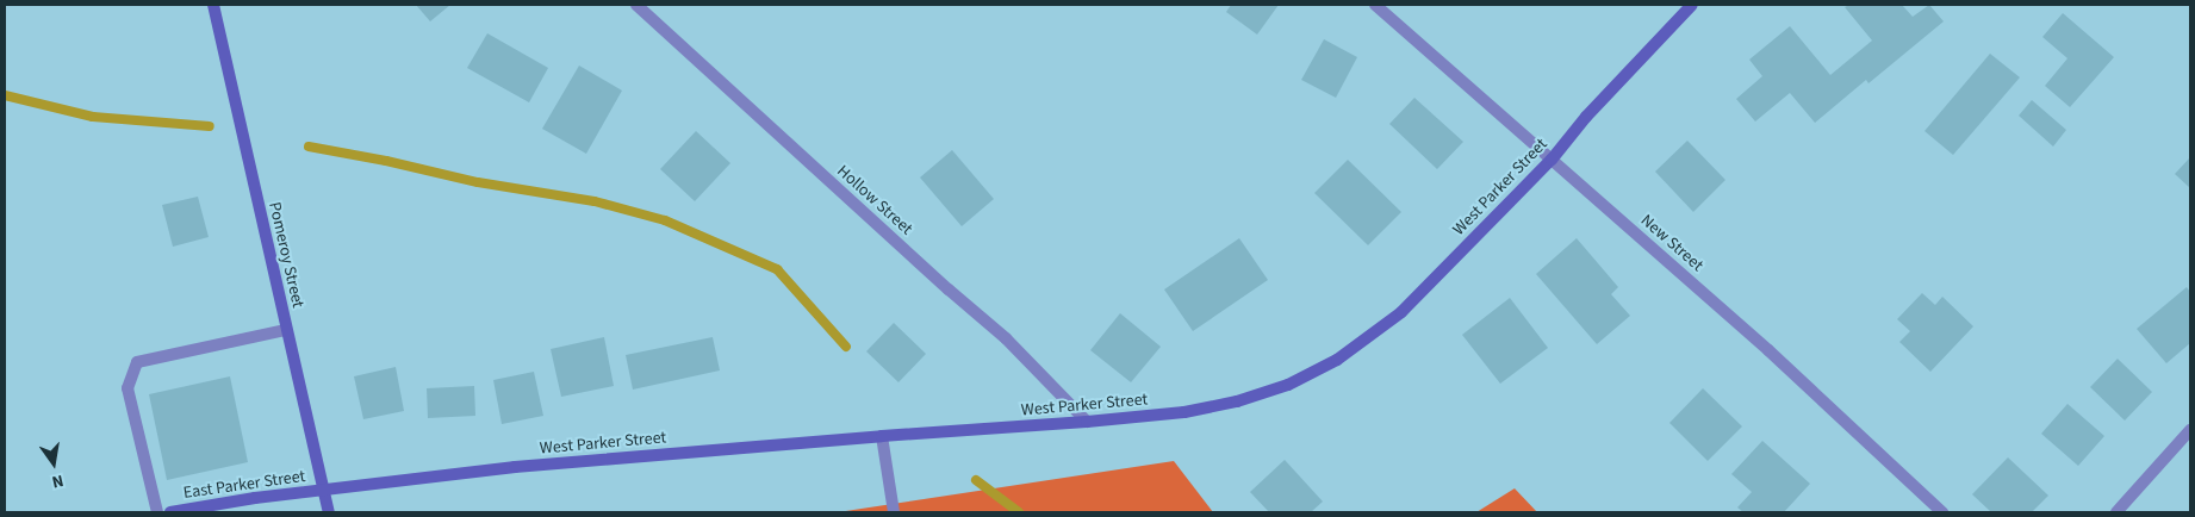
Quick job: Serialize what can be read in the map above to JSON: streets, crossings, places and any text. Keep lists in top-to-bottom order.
{
  "streets": {
    "street": [
      "West Parker Street",
      "Hollow Street",
      "New Street",
      "Pomeroy Street",
      "East Parker Street"
    ]
  },
  "crossings": [
    ["West Parker Street", "Hollow Street"],
    ["West Parker Street", "New Street"],
    ["West Parker Street", "Pomeroy Street"],
    ["West Parker Street", "East Parker Street"],
    ["Pomeroy Street", "East Parker Street"]
  ],
  "north": "bottom"
}
